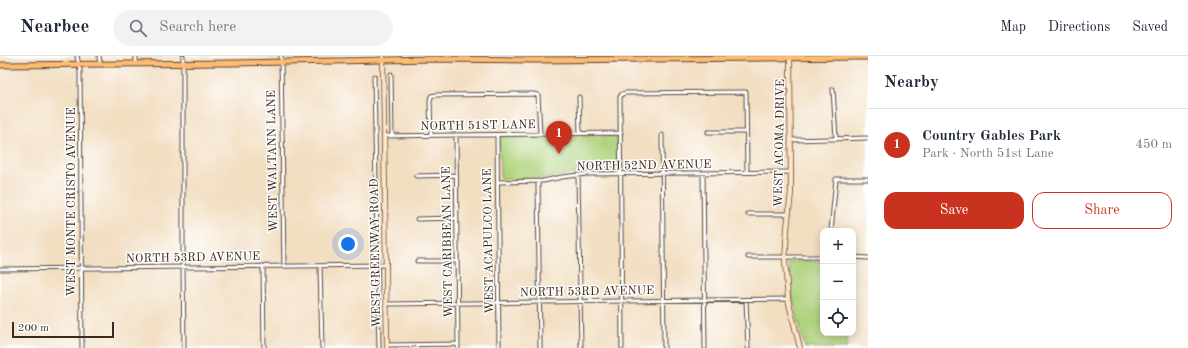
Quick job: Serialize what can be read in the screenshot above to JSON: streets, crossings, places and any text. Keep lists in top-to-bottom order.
{
  "streets": {
    "street": [
      "NORTH 51ST LANE",
      "WEST ACOMA DRIVE",
      "WEST WALTANN LANE",
      "NORTH 52ND AVENUE",
      "WEST MONTE CRISTO AVENUE",
      "WEST ACAPULCO LANE",
      "WEST CARIBBEAN LANE",
      "WEST GREENWAY ROAD",
      "NORTH 53RD AVENUE"
    ]
  },
  "crossings": [
    ["NORTH 51ST LANE", "WEST ACAPULCO LANE"],
    ["NORTH 51ST LANE", "WEST CARIBBEAN LANE"],
    ["NORTH 51ST LANE", "WEST GREENWAY ROAD"],
    ["WEST ACOMA DRIVE", "NORTH 52ND AVENUE"],
    ["WEST ACOMA DRIVE", "NORTH 53RD AVENUE"],
    ["WEST WALTANN LANE", "NORTH 53RD AVENUE"],
    ["NORTH 52ND AVENUE", "WEST ACAPULCO LANE"],
    ["WEST MONTE CRISTO AVENUE", "NORTH 53RD AVENUE"],
    ["WEST ACAPULCO LANE", "NORTH 53RD AVENUE"],
    ["WEST CARIBBEAN LANE", "NORTH 53RD AVENUE"],
    ["WEST GREENWAY ROAD", "NORTH 53RD AVENUE"]
  ],
  "scale_bar": "200 m",
  "page": {
    "header": "Nearbee",
    "search": "Search here",
    "nav": ["Map", "Directions", "Saved"],
    "heading": "Nearby",
    "list": [
      {
        "mark": "1",
        "name": "Country Gables Park",
        "note": "Park · North 51st Lane",
        "value": "450 m"
      }
    ],
    "pins": "1",
    "buttons": ["Save", "Share"],
    "map_buttons": ["+", "−"],
    "scale": "200 m"
  }
}
